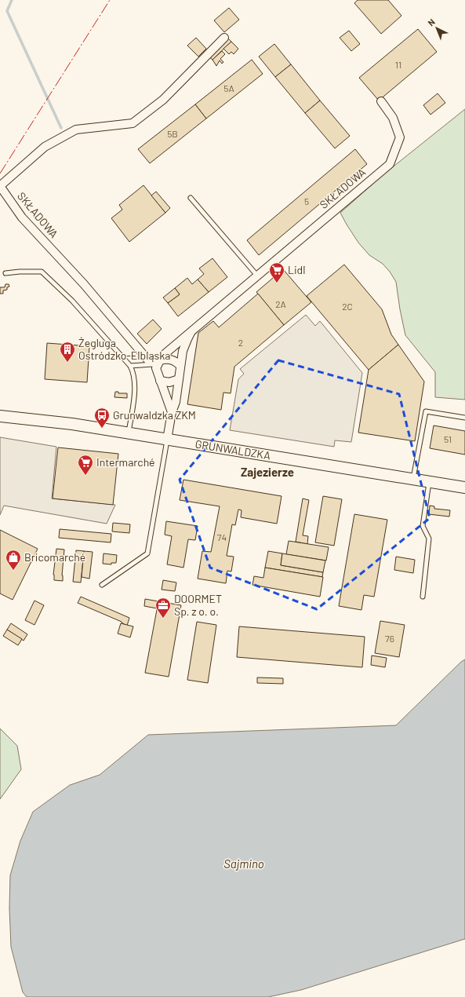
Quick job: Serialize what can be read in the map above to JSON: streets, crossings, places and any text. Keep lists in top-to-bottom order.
{
  "streets": {
    "main road": ["GRUNWALDZKA"],
    "street": ["SKŁADOWA"]
  },
  "crossings": [
    ["SKŁADOWA", "GRUNWALDZKA"]
  ],
  "districts": ["Zajezierze"],
  "water": ["Sajmino"],
  "places": {
    "supermarket": ["Lidl", "Intermarché"],
    "building": ["Żegluga Ostródzko-Elbląska"],
    "bus stop": ["Grunwaldzka ZKM"],
    "shop": ["Bricomarché"],
    "office": ["DOORMET Sp. z o. o."]
  },
  "house_numbers": [
    "11",
    "5A",
    "5B",
    "5",
    "2A",
    "2C",
    "2",
    "51",
    "74",
    "76"
  ],
  "north": "top left"
}
